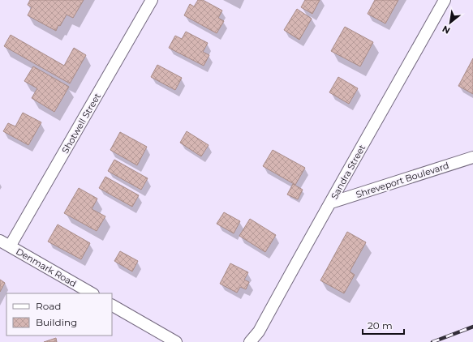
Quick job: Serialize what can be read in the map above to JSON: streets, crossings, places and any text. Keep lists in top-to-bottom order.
{
  "streets": {
    "street": [
      "Shotwell Street",
      "Sandra Street",
      "Shreveport Boulevard",
      "Denmark Road"
    ]
  },
  "crossings": [
    ["Shotwell Street", "Denmark Road"],
    ["Sandra Street", "Shreveport Boulevard"]
  ],
  "legend": ["Road", "Building"],
  "scale_bar": "20 m",
  "north": "bottom left"
}
